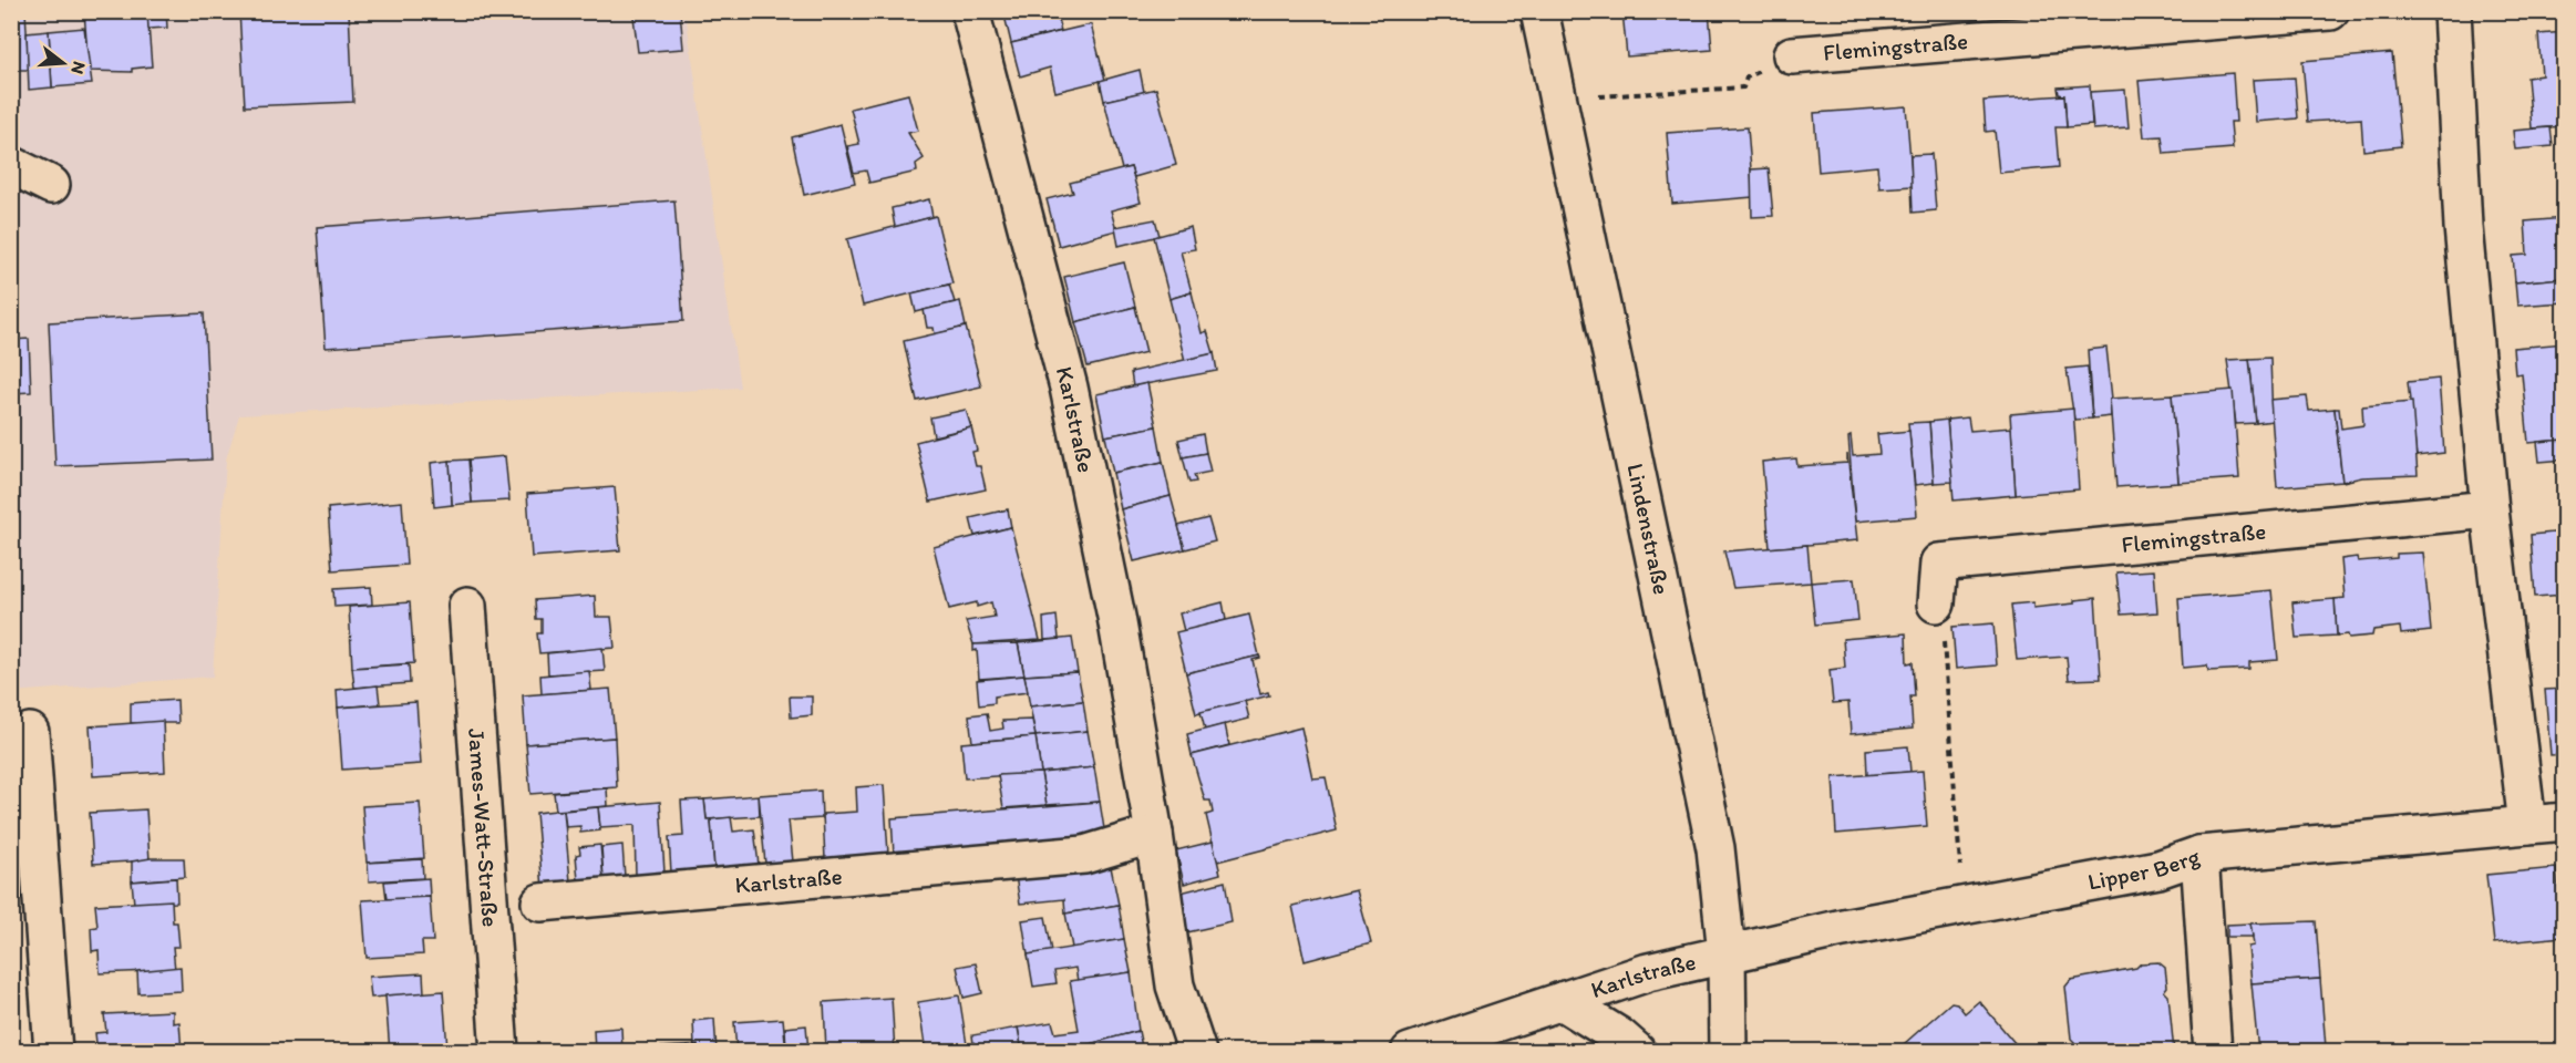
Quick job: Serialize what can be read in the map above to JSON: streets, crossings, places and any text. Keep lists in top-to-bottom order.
{
  "streets": {
    "street": [
      "Flemingstraße",
      "Karlstraße",
      "Lindenstraße",
      "James-Watt-Straße",
      "Lipper Berg"
    ]
  },
  "crossings": [
    ["Karlstraße", "Lindenstraße"],
    ["Karlstraße", "Lipper Berg"],
    ["Lindenstraße", "Lipper Berg"]
  ],
  "north": "right"
}
